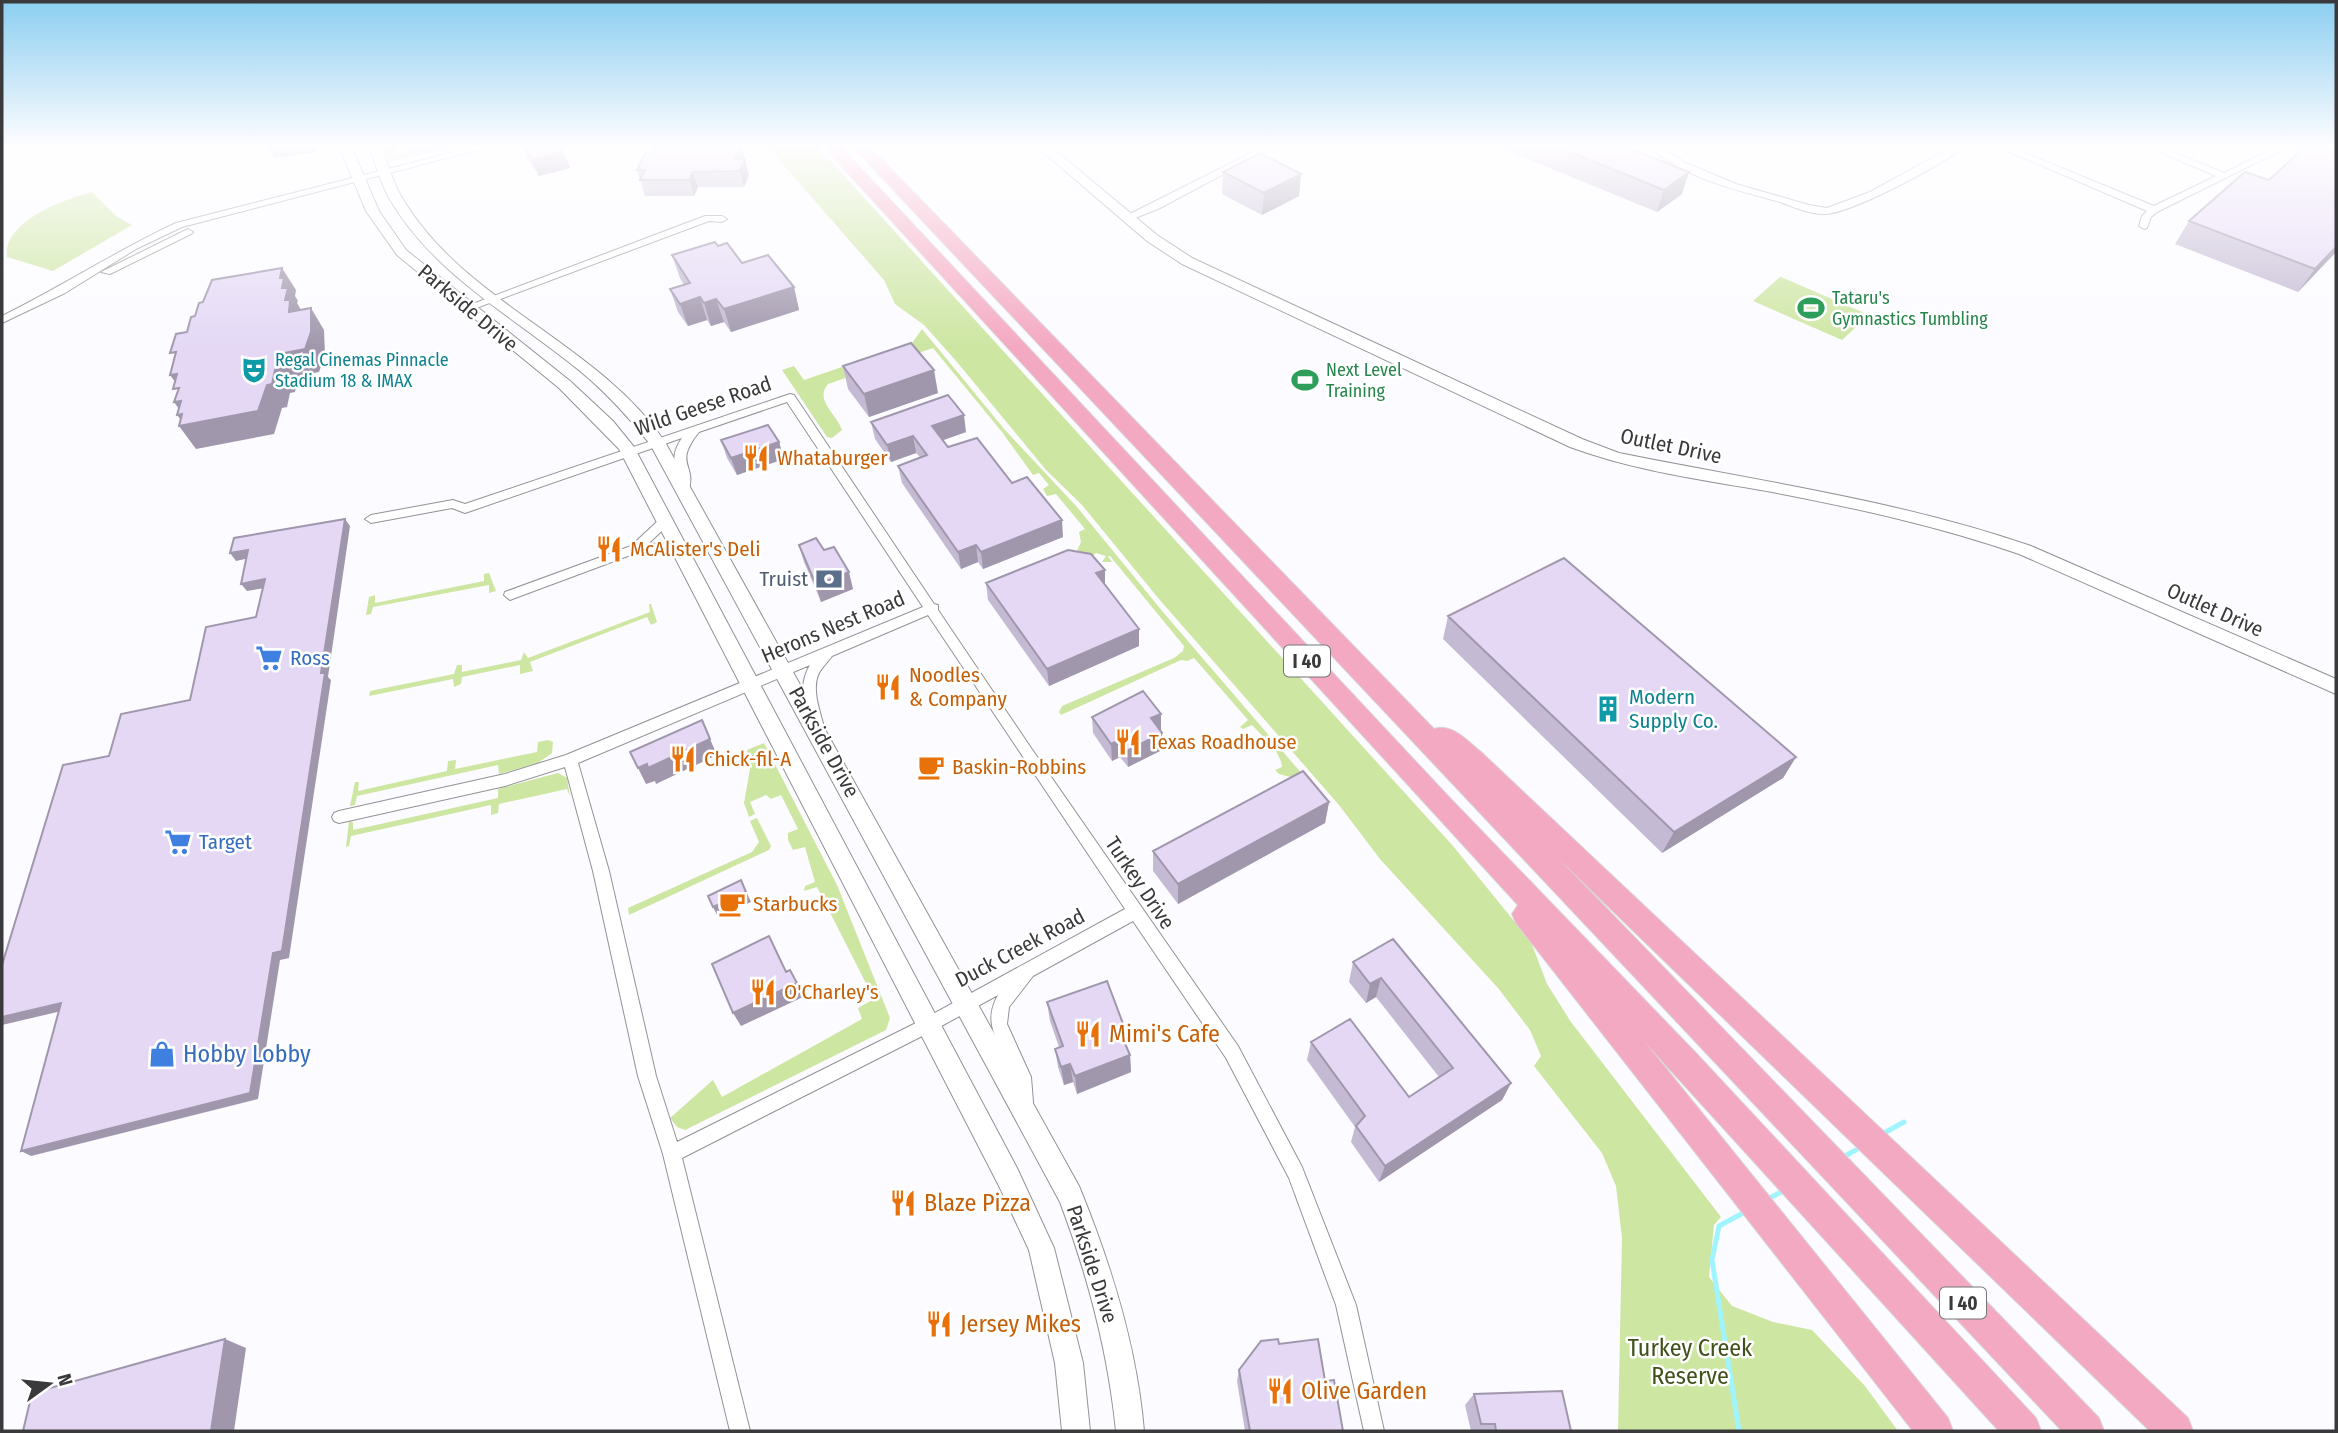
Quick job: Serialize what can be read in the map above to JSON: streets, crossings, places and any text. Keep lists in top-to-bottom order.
{
  "streets": {
    "highway": ["I 40"],
    "street": [
      "Parkside Drive",
      "Wild Geese Road",
      "Outlet Drive",
      "Herons Nest Road",
      "Turkey Drive",
      "Duck Creek Road"
    ]
  },
  "crossings": [
    ["Parkside Drive", "Wild Geese Road"],
    ["Parkside Drive", "Herons Nest Road"],
    ["Parkside Drive", "Duck Creek Road"],
    ["Wild Geese Road", "Turkey Drive"],
    ["Herons Nest Road", "Turkey Drive"],
    ["Turkey Drive", "Duck Creek Road"]
  ],
  "parks": ["Turkey Creek Reserve"],
  "places": {
    "sports": ["Tataru's Gymnastics Tumbling", "Next Level Training"],
    "theatre": ["Regal Cinemas Pinnacle Stadium 18 & IMAX"],
    "restaurant": [
      "Whataburger",
      "McAlister's Deli",
      "Noodles & Company",
      "Texas Roadhouse",
      "Chick-fil-A",
      "O'Charley's",
      "Mimi's Cafe",
      "Blaze Pizza",
      "Jersey Mikes",
      "Olive Garden"
    ],
    "bank": ["Truist"],
    "supermarket": ["Ross", "Target"],
    "building": ["Modern Supply Co."],
    "cafe": ["Baskin-Robbins", "Starbucks"],
    "shop": ["Hobby Lobby"]
  },
  "north": "right"
}
